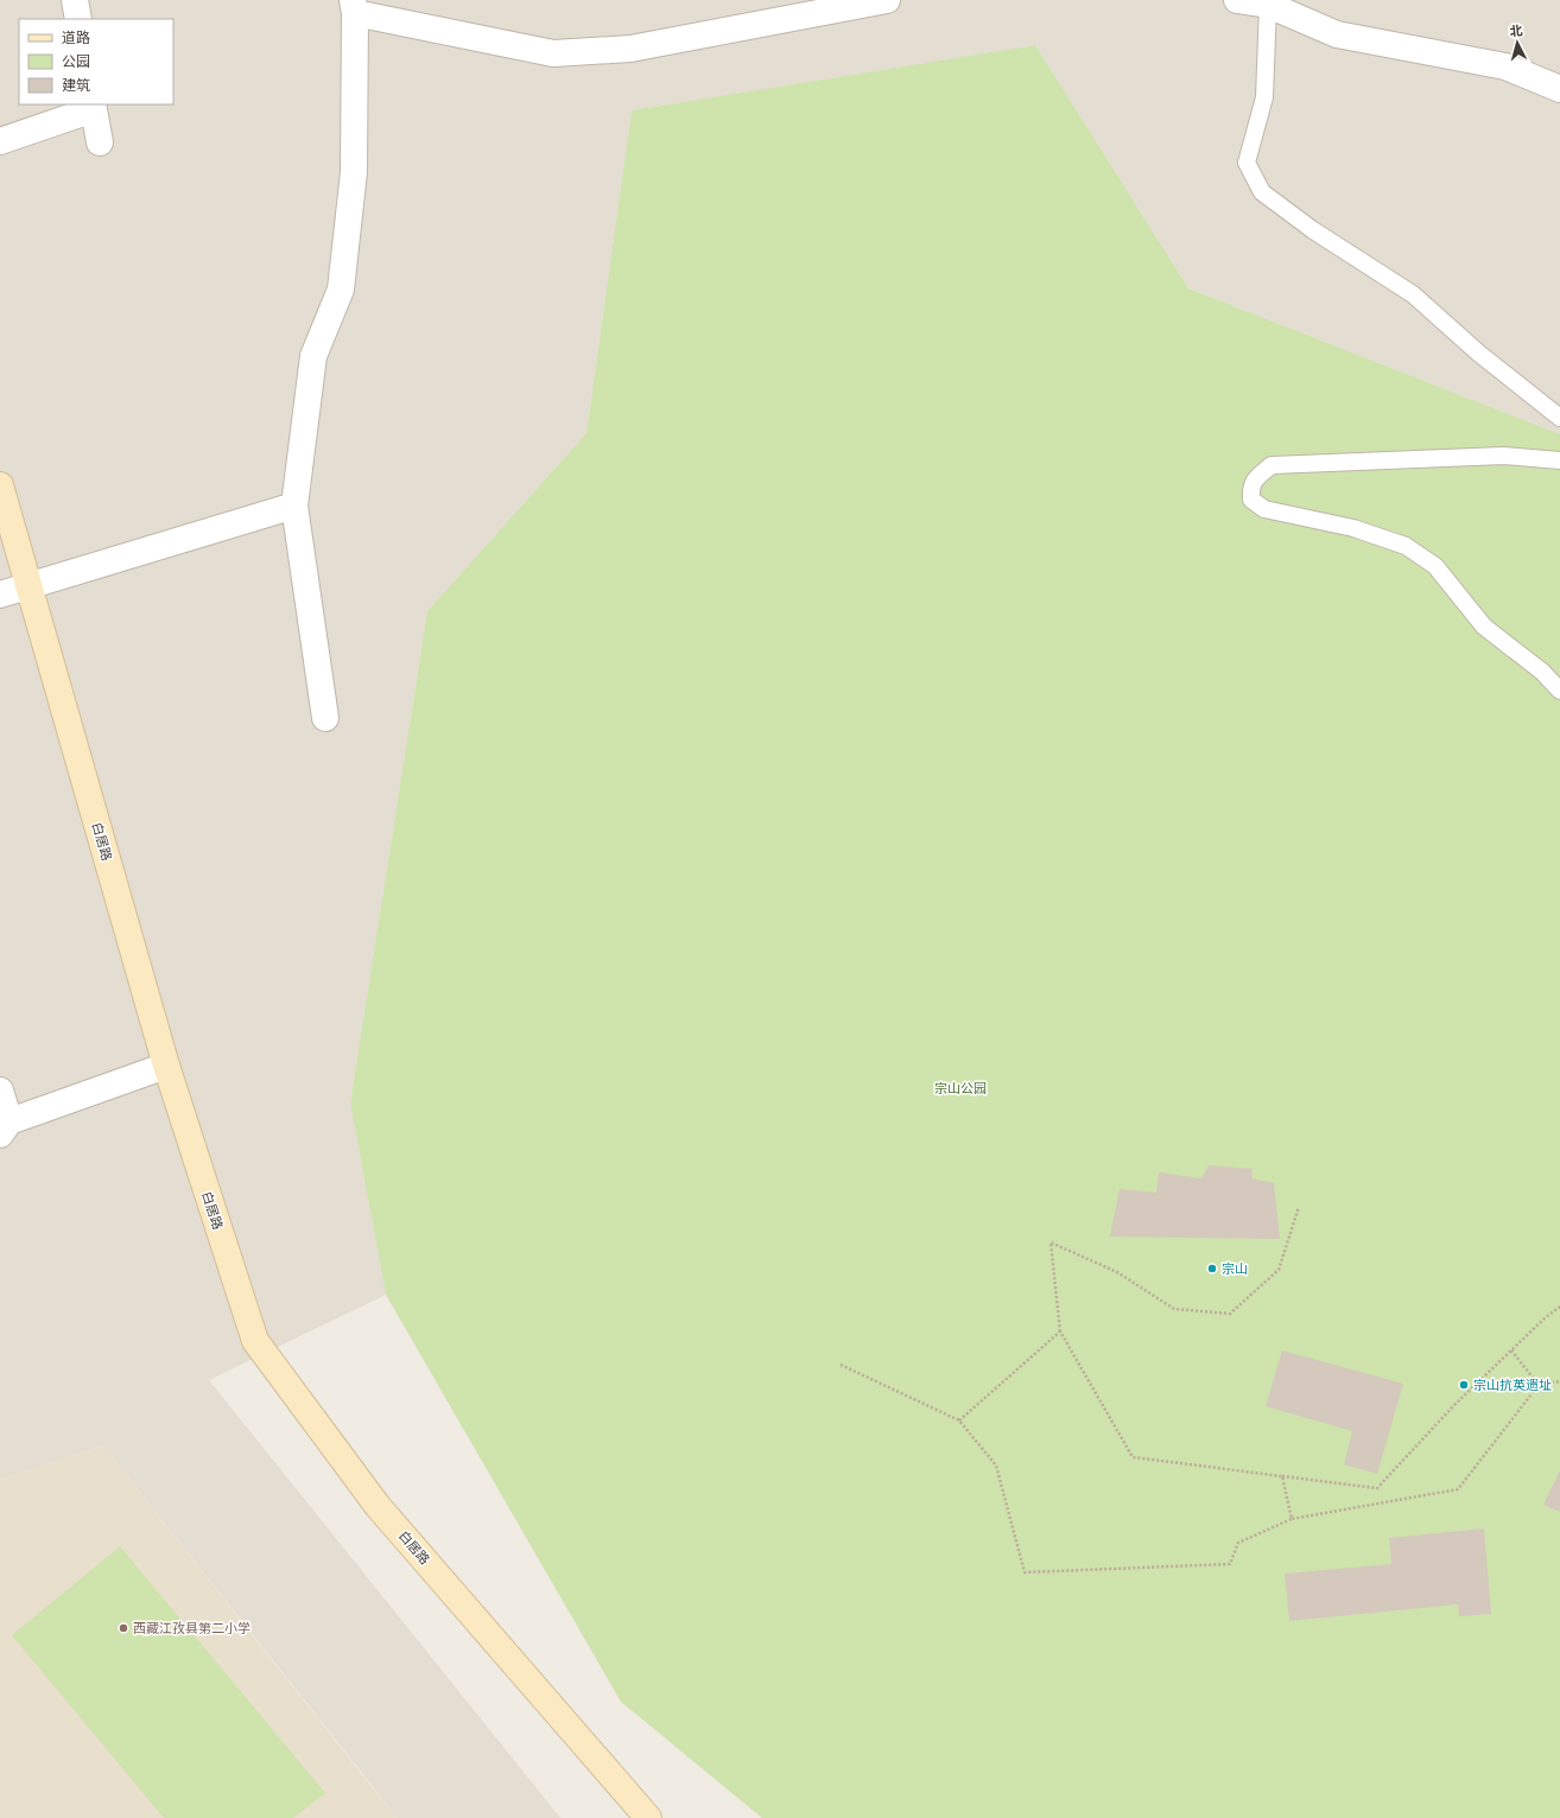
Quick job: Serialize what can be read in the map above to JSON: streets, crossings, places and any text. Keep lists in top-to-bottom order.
{
  "streets": {
    "street": ["白居路"]
  },
  "parks": ["宗山公园"],
  "places": ["宗山", "宗山抗英遗址", "西藏江孜县第二小学"],
  "legend": ["道路", "公园", "建筑"],
  "north": "top"
}
